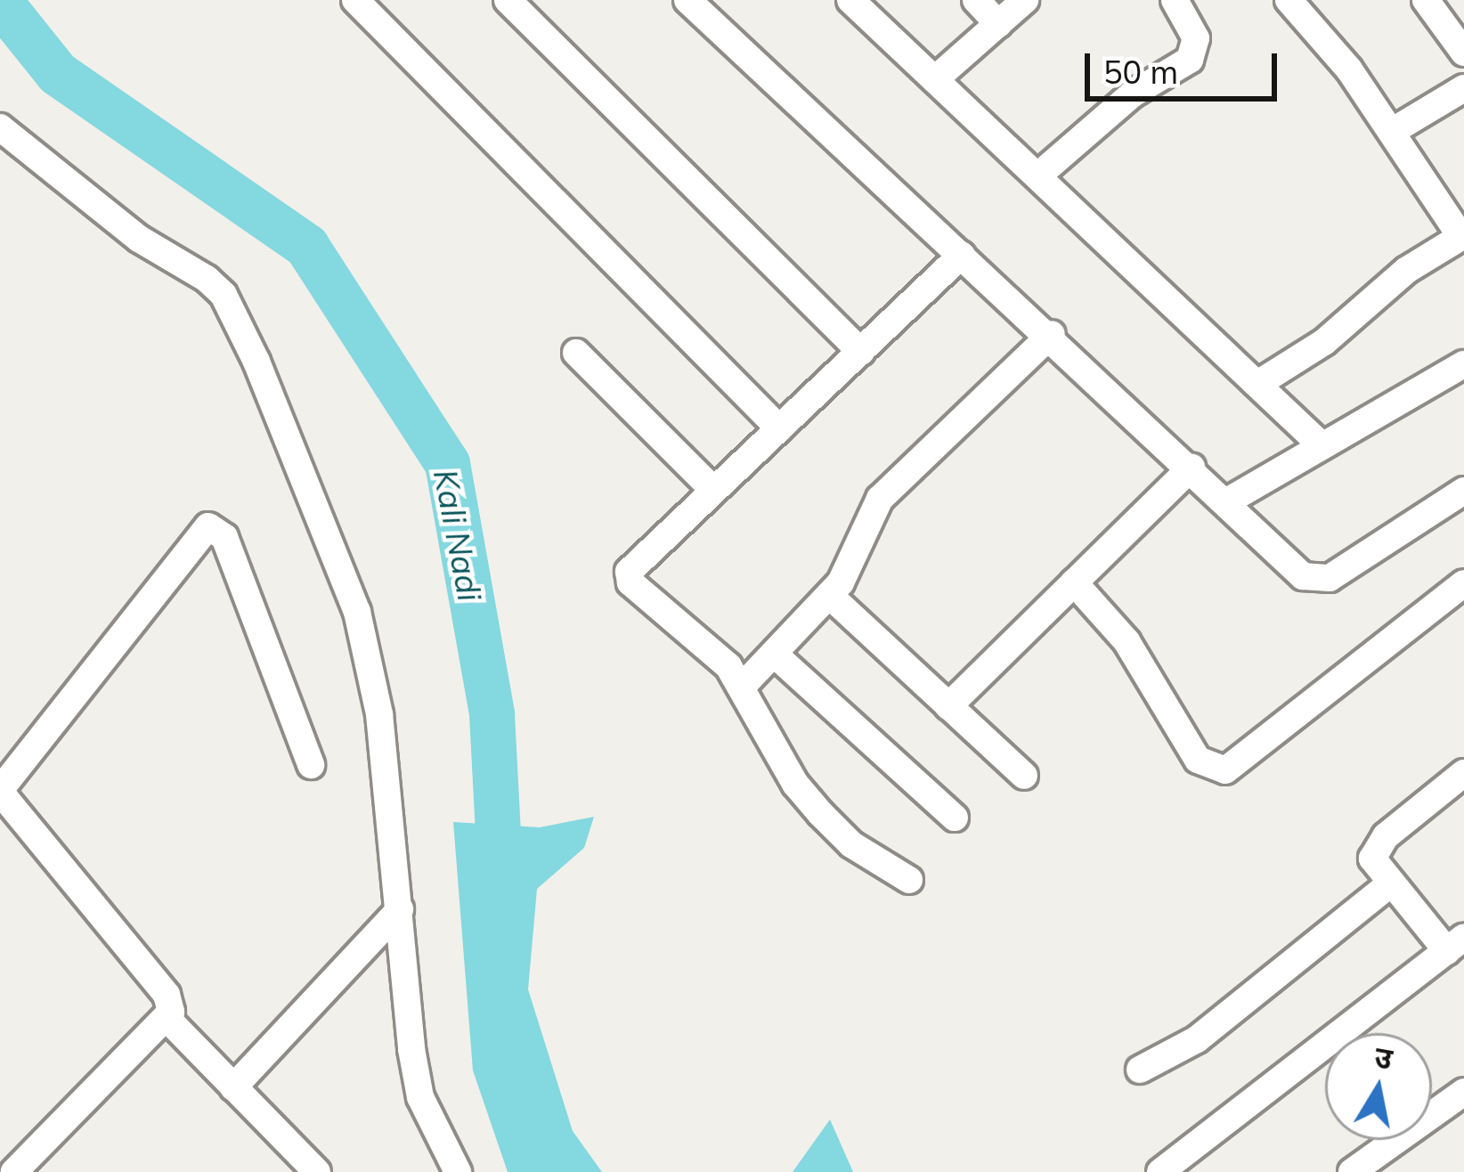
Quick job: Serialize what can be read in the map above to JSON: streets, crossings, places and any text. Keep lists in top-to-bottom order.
{
  "water": ["Kali Nadi"],
  "scale_bar": "50 m",
  "north": "top"
}
